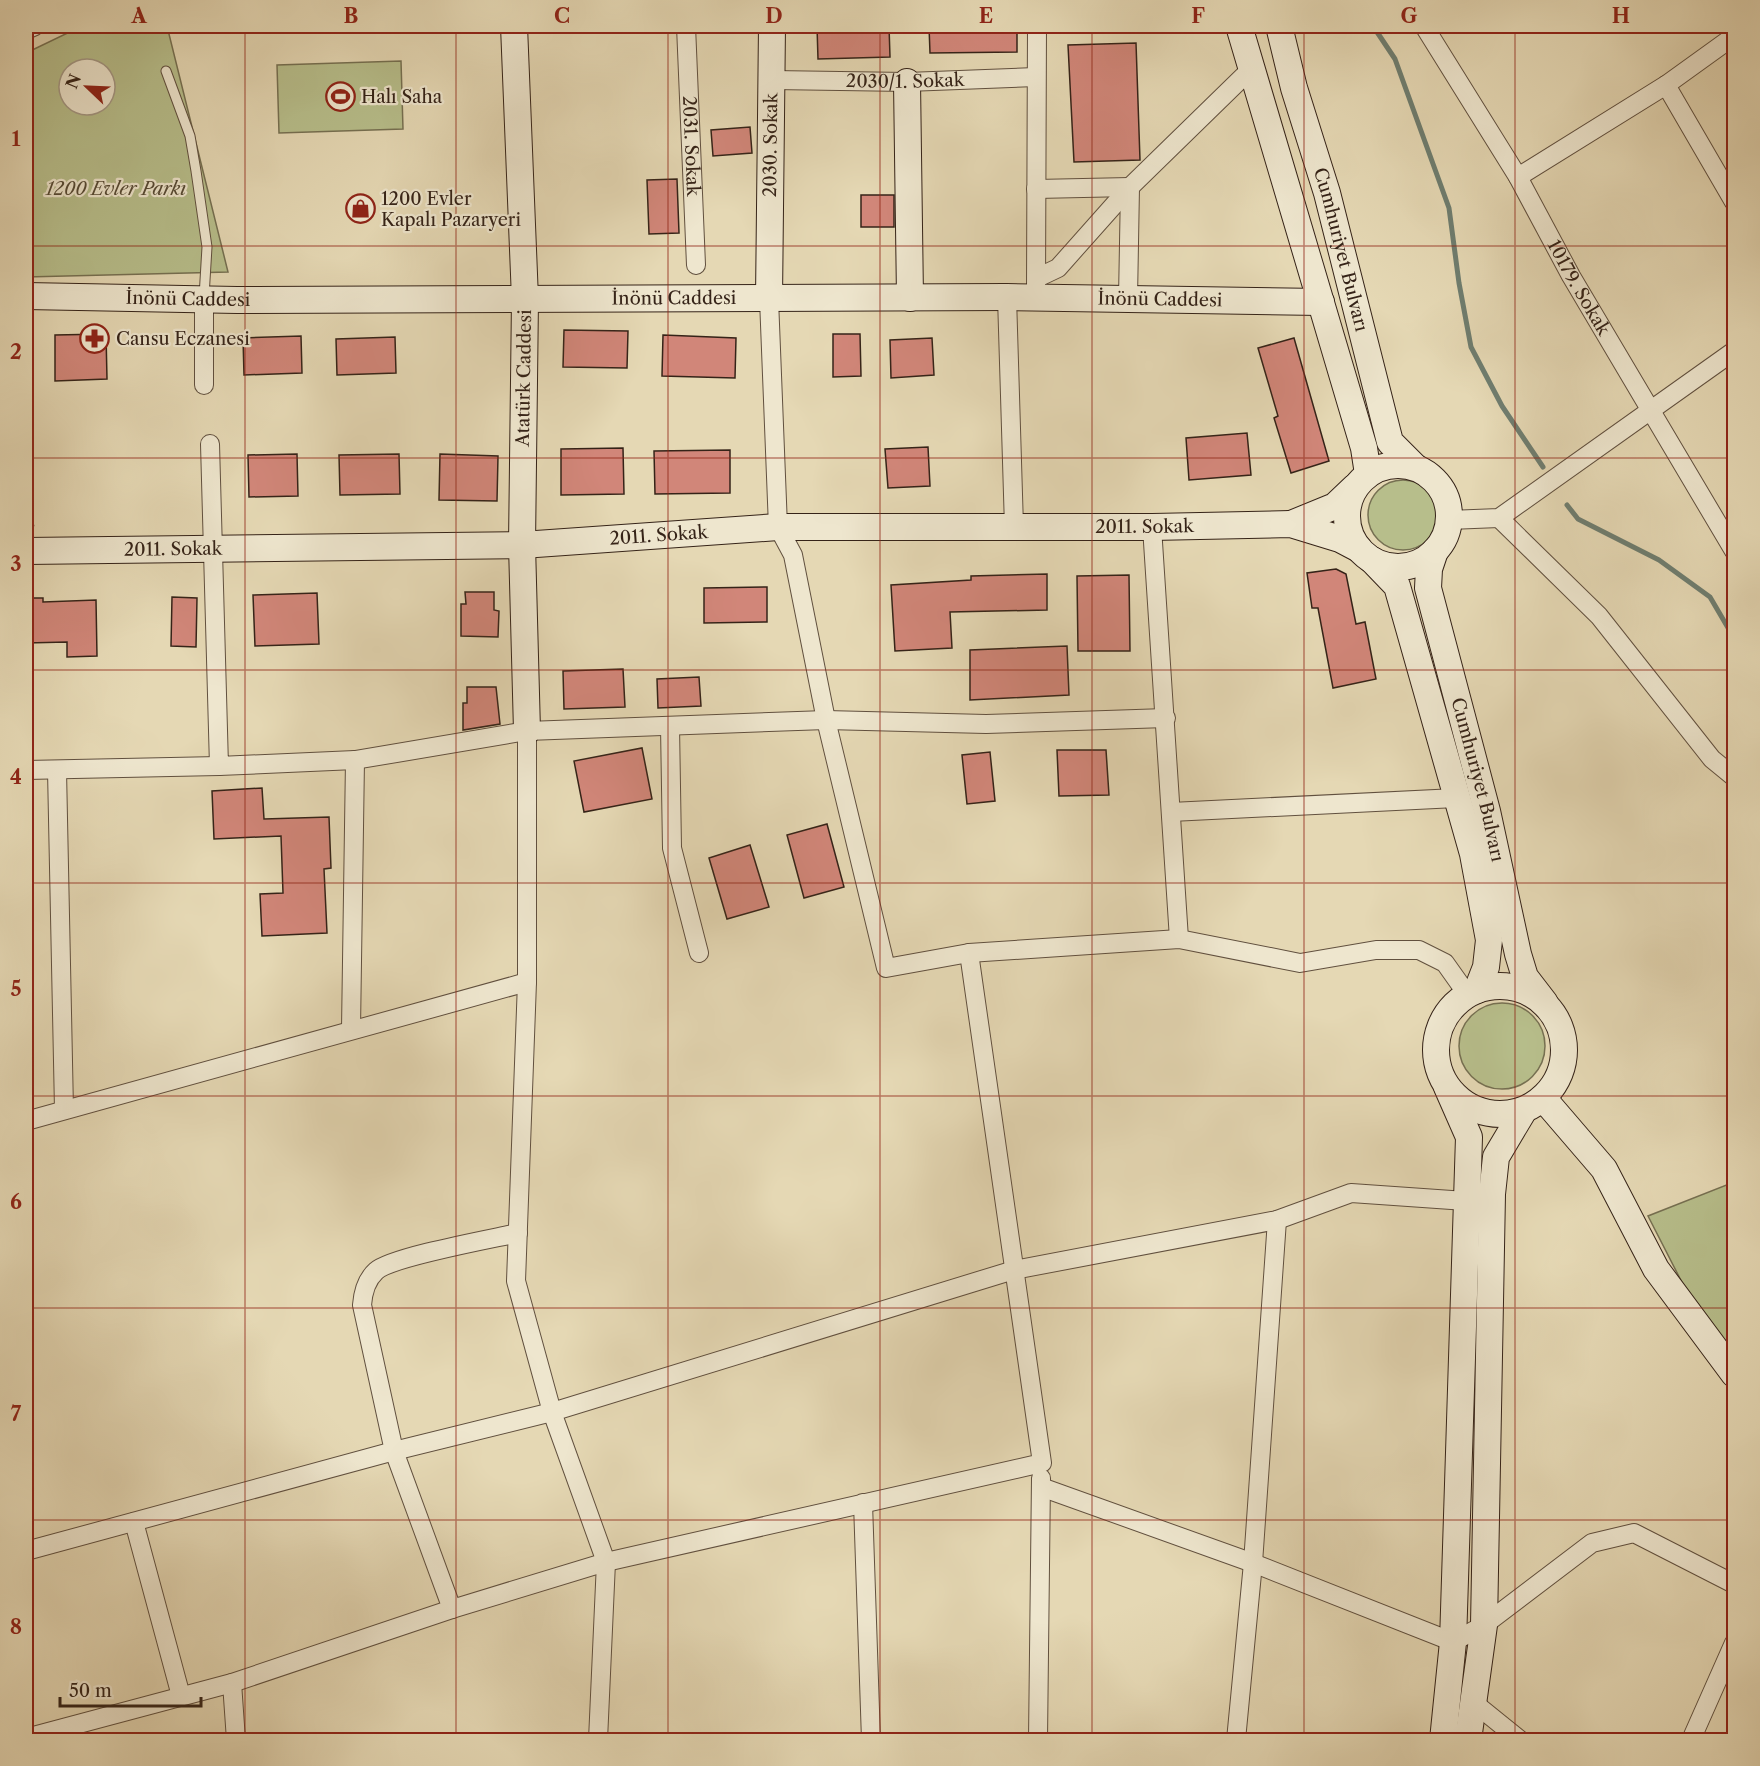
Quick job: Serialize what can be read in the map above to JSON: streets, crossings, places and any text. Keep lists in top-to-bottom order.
{
  "streets": {
    "street": [
      "2030/1. Sokak",
      "2031. Sokak",
      "2030. Sokak",
      "Cumhuriyet Bulvarı",
      "10179. Sokak",
      "İnönü Caddesi",
      "Atatürk Caddesi",
      "2011. Sokak"
    ]
  },
  "crossings": [
    ["2030/1. Sokak", "2030. Sokak"],
    ["2030. Sokak", "İnönü Caddesi"],
    ["İnönü Caddesi", "Atatürk Caddesi"],
    ["Atatürk Caddesi", "2011. Sokak"]
  ],
  "parks": ["1200 Evler Parkı"],
  "places": {
    "sports": ["Halı Saha"],
    "shop": ["1200 Evler Kapalı Pazaryeri"],
    "pharmacy": ["Cansu Eczanesi"]
  },
  "scale_bar": "50 m",
  "north": "top left",
  "grid": {
    "columns": [
      "A",
      "B",
      "C",
      "D",
      "E",
      "F",
      "G",
      "H"
    ],
    "rows": [
      "1",
      "2",
      "3",
      "4",
      "5",
      "6",
      "7",
      "8"
    ]
  }
}
